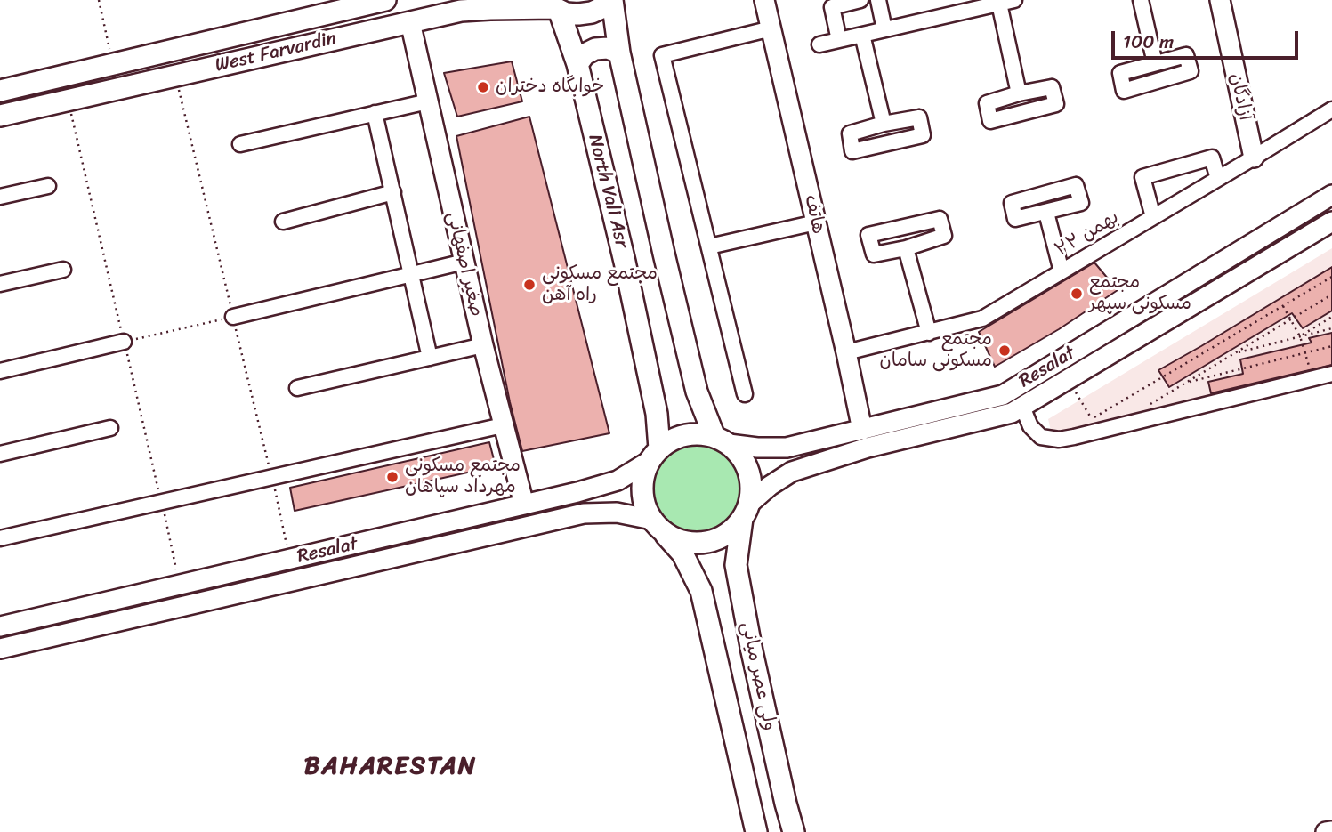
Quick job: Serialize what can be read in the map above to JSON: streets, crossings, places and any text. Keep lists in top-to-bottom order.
{
  "streets": {
    "main road": ["West Farvardin", "North Vali Asr", "ولی عصر میانی"],
    "street": [
      "آزادگان",
      "هاتف",
      "۲۲ بهمن",
      "صغیر اصفهانی",
      "Resalat"
    ]
  },
  "crossings": [
    ["West Farvardin", "North Vali Asr"],
    ["West Farvardin", "صغیر اصفهانی"],
    ["آزادگان", "۲۲ بهمن"],
    ["North Vali Asr", "Resalat"],
    ["North Vali Asr", "ولی عصر میانی"],
    ["هاتف", "۲۲ بهمن"],
    ["هاتف", "Resalat"],
    ["صغیر اصفهانی", "Resalat"],
    ["Resalat", "ولی عصر میانی"]
  ],
  "districts": ["BAHARESTAN"],
  "places": [
    "خوابگاه دختران",
    "مجتمع مسکونی راه آهن",
    "مجتمع مسکونی سپهر",
    "مجتمع مسکونی سامان",
    "مجتمع مسکونی مهرداد سپاهان"
  ],
  "scale_bar": "100 m"
}
